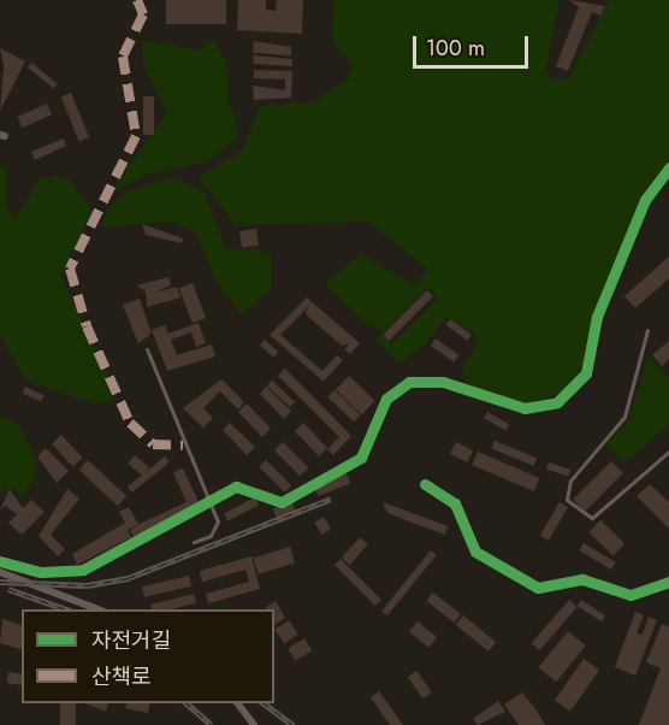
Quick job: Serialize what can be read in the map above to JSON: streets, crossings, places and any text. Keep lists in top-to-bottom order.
{
  "legend": ["자전거길", "산책로"],
  "scale_bar": "100 m"
}
